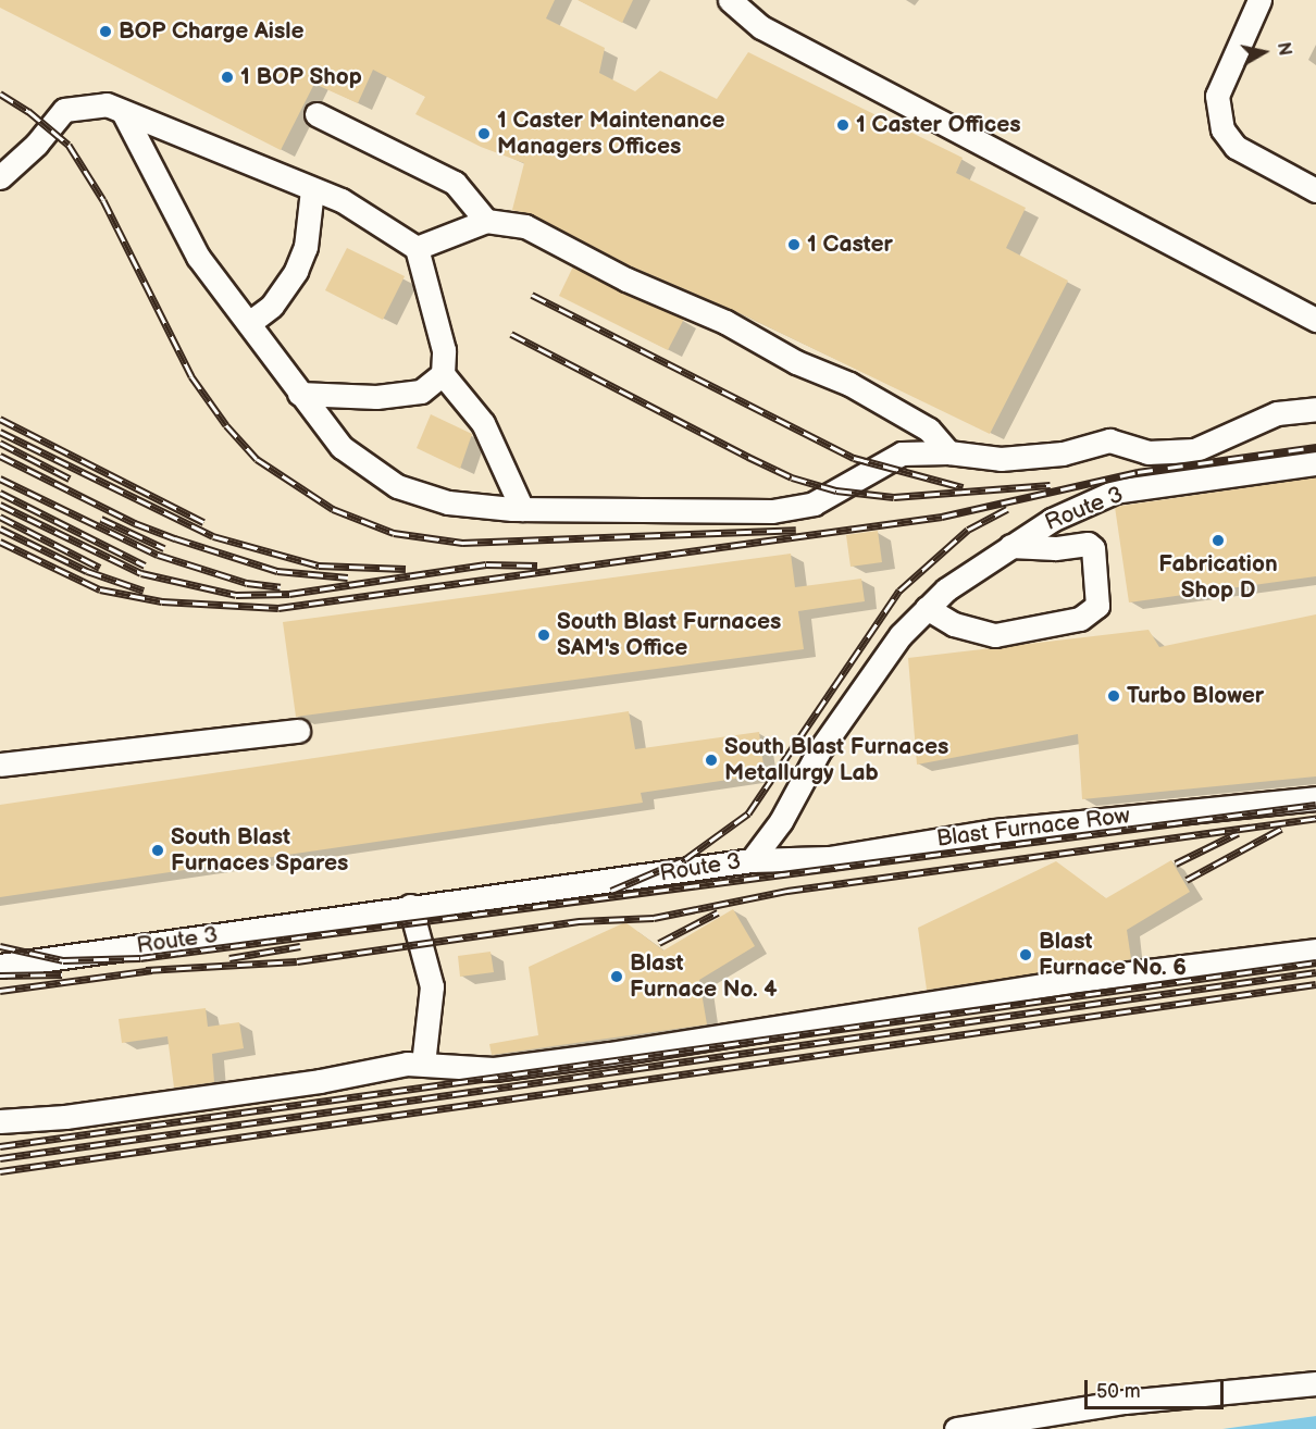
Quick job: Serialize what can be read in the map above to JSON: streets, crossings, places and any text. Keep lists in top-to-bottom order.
{
  "streets": {
    "street": ["Route 3", "Blast Furnace Row"]
  },
  "crossings": [
    ["Route 3", "Blast Furnace Row"]
  ],
  "places": [
    "BOP Charge Aisle",
    "1 BOP Shop",
    "1 Caster Offices",
    "1 Caster Maintenance Managers Offices",
    "1 Caster",
    "Fabrication Shop D",
    "South Blast Furnaces SAM's Office",
    "Turbo Blower",
    "South Blast Furnaces Metallurgy Lab",
    "South Blast Furnaces Spares",
    "Blast Furnace No. 6",
    "Blast Furnace No. 4"
  ],
  "scale_bar": "50 m",
  "north": "right"
}
